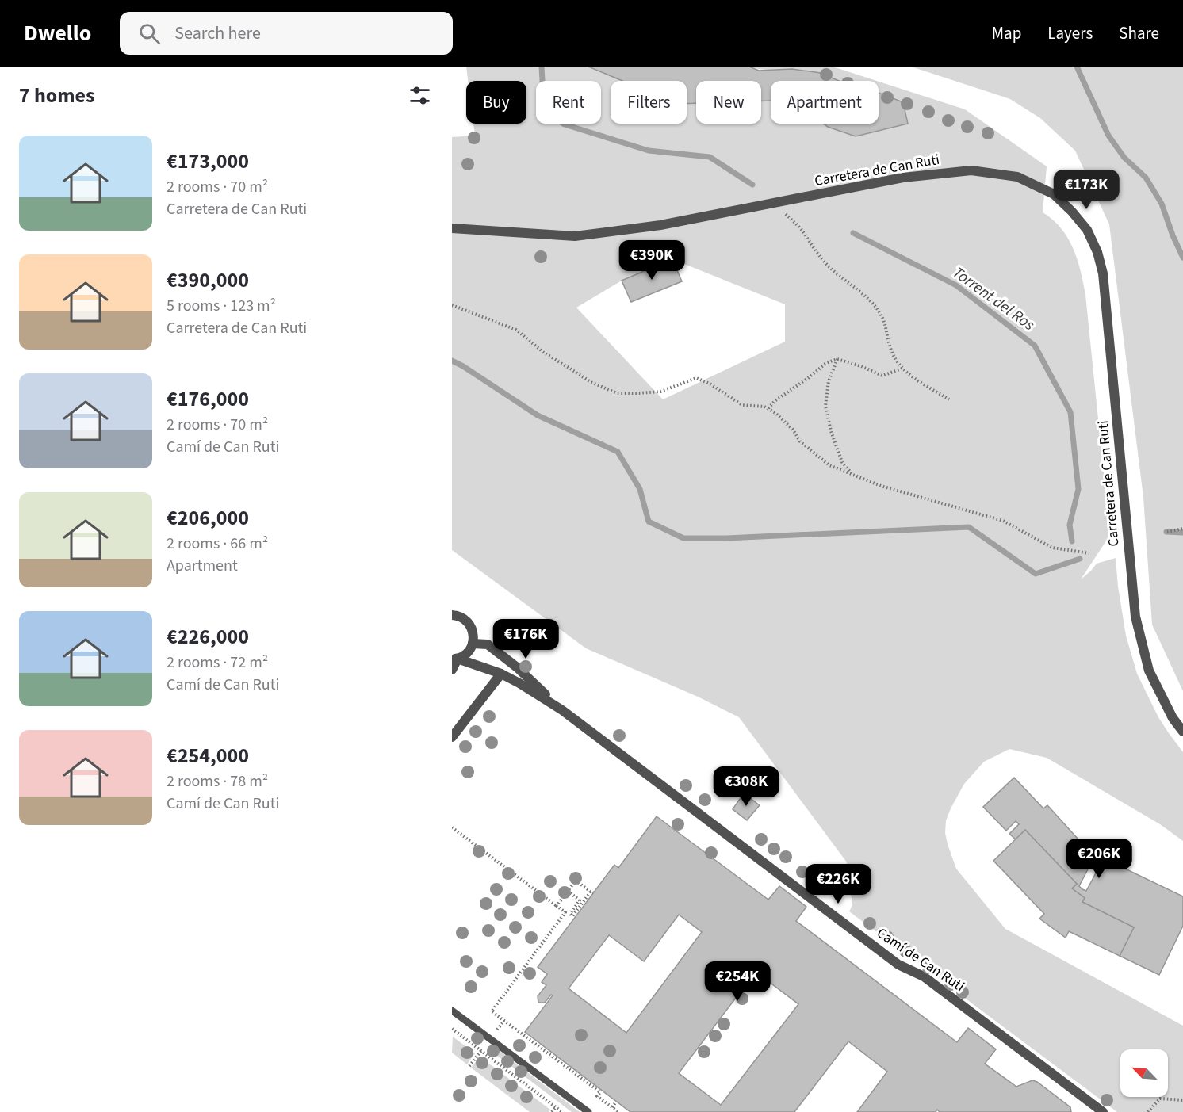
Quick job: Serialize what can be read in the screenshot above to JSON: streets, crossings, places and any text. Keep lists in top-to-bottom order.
{
  "streets": {
    "street": ["Carretera de Can Ruti", "Camí de Can Ruti"]
  },
  "water": ["Torrent del Ros"],
  "north": "top left",
  "page": {
    "header": "Dwello",
    "search": "Search here",
    "nav": ["Map", "Layers", "Share"],
    "heading": "7 homes",
    "chip": [
      "Buy",
      "Rent",
      "Filters",
      "New",
      "Apartment"
    ],
    "list": [
      {
        "name": "€173,000",
        "note": "2 rooms · 70 m² · Carretera de Can Ruti"
      },
      {
        "name": "€390,000",
        "note": "5 rooms · 123 m² · Carretera de Can Ruti"
      },
      {
        "name": "€176,000",
        "note": "2 rooms · 70 m² · Camí de Can Ruti"
      },
      {
        "name": "€206,000",
        "note": "2 rooms · 66 m² · Apartment"
      },
      {
        "name": "€226,000",
        "note": "2 rooms · 72 m² · Camí de Can Ruti"
      },
      {
        "name": "€254,000",
        "note": "2 rooms · 78 m² · Camí de Can Ruti"
      }
    ],
    "price": [
      "€173K",
      "€390K",
      "€176K",
      "€308K",
      "€206K",
      "€226K",
      "€254K"
    ]
  }
}
